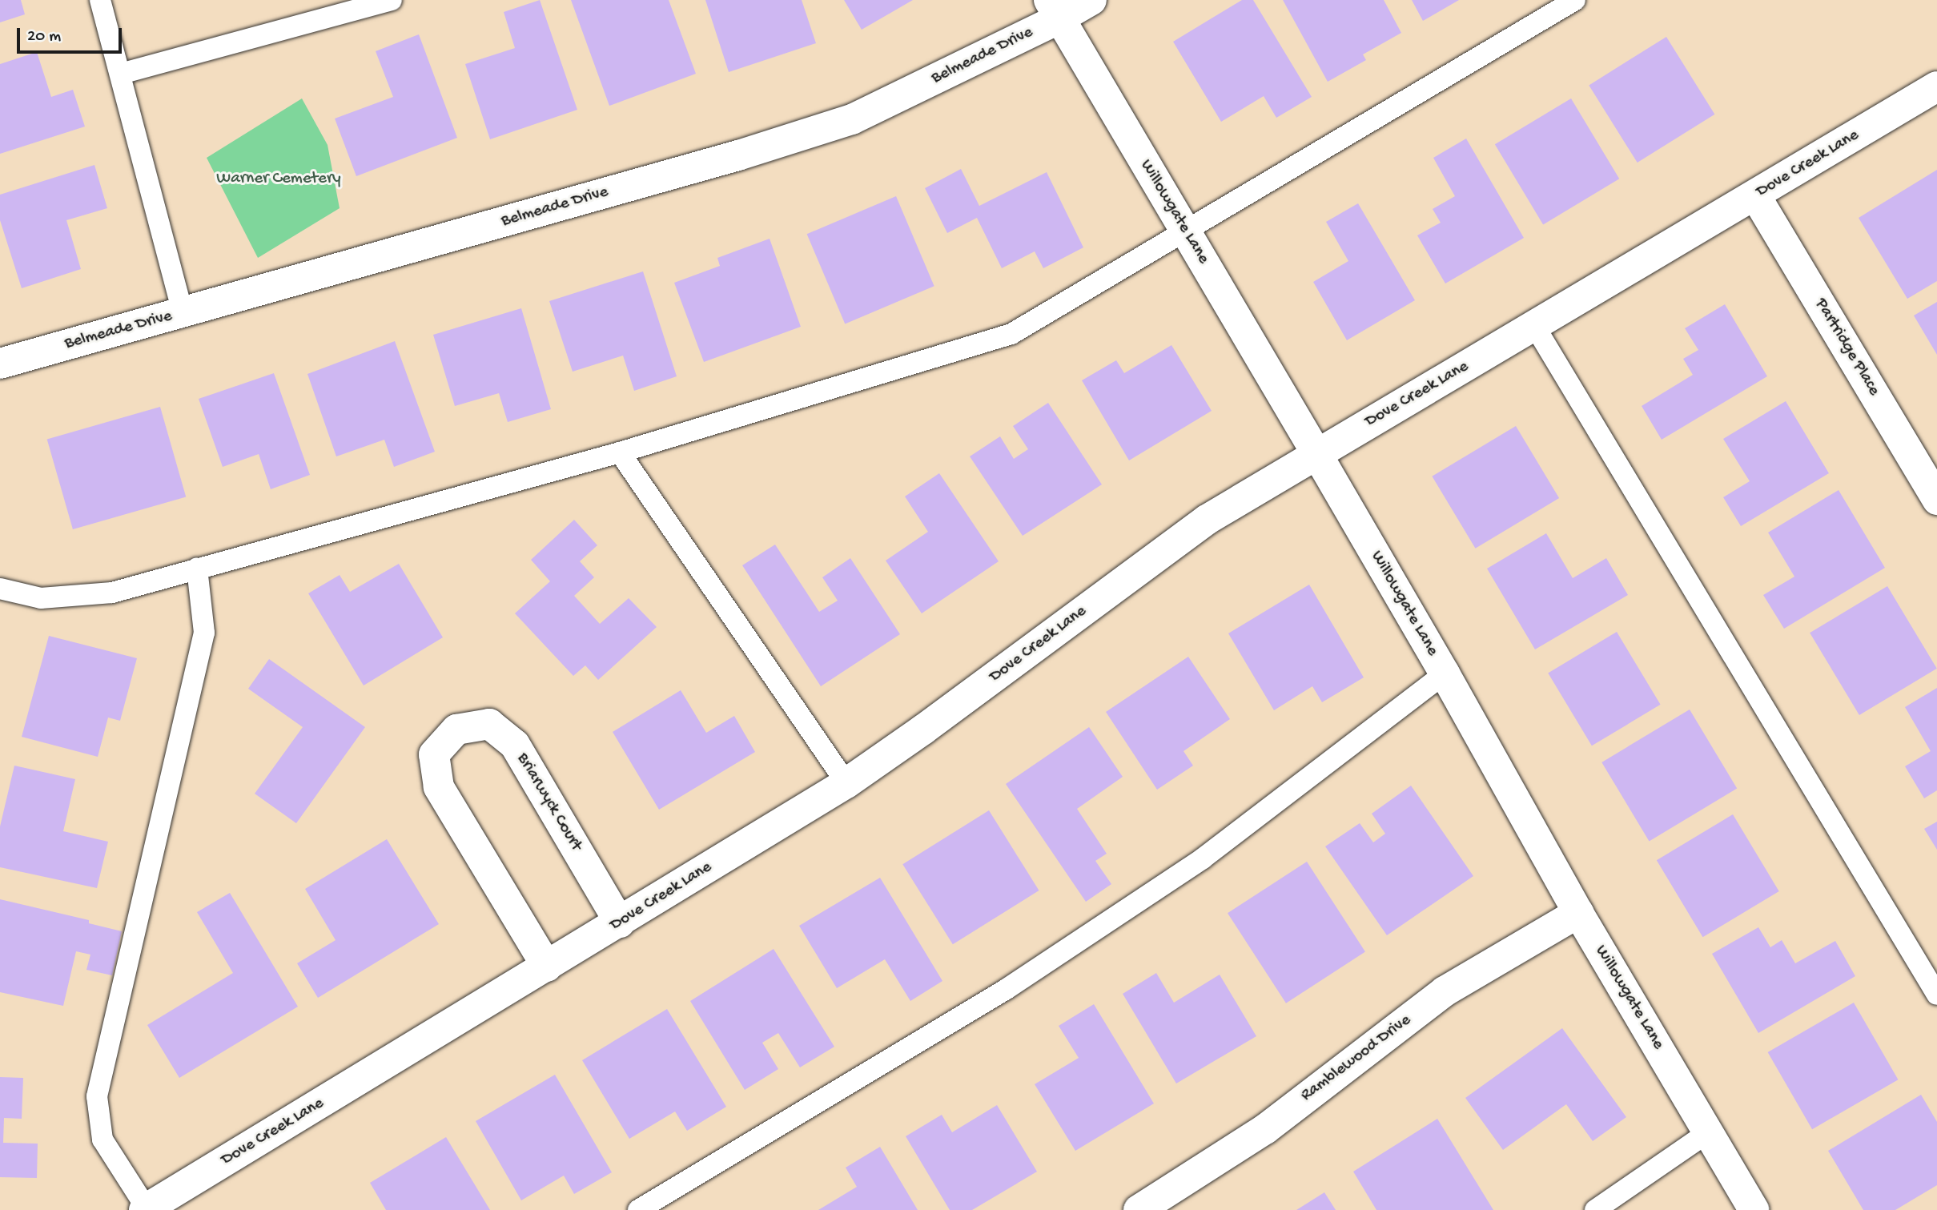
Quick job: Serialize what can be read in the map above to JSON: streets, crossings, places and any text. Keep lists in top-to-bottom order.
{
  "streets": {
    "street": [
      "Belmeade Drive",
      "Dove Creek Lane",
      "Willowgate Lane",
      "Partridge Place",
      "Briarwyck Court",
      "Ramblewood Drive"
    ]
  },
  "crossings": [
    ["Belmeade Drive", "Willowgate Lane"],
    ["Dove Creek Lane", "Willowgate Lane"],
    ["Dove Creek Lane", "Partridge Place"],
    ["Dove Creek Lane", "Briarwyck Court"],
    ["Willowgate Lane", "Ramblewood Drive"]
  ],
  "parks": ["Warner Cemetery"],
  "scale_bar": "20 m"
}
